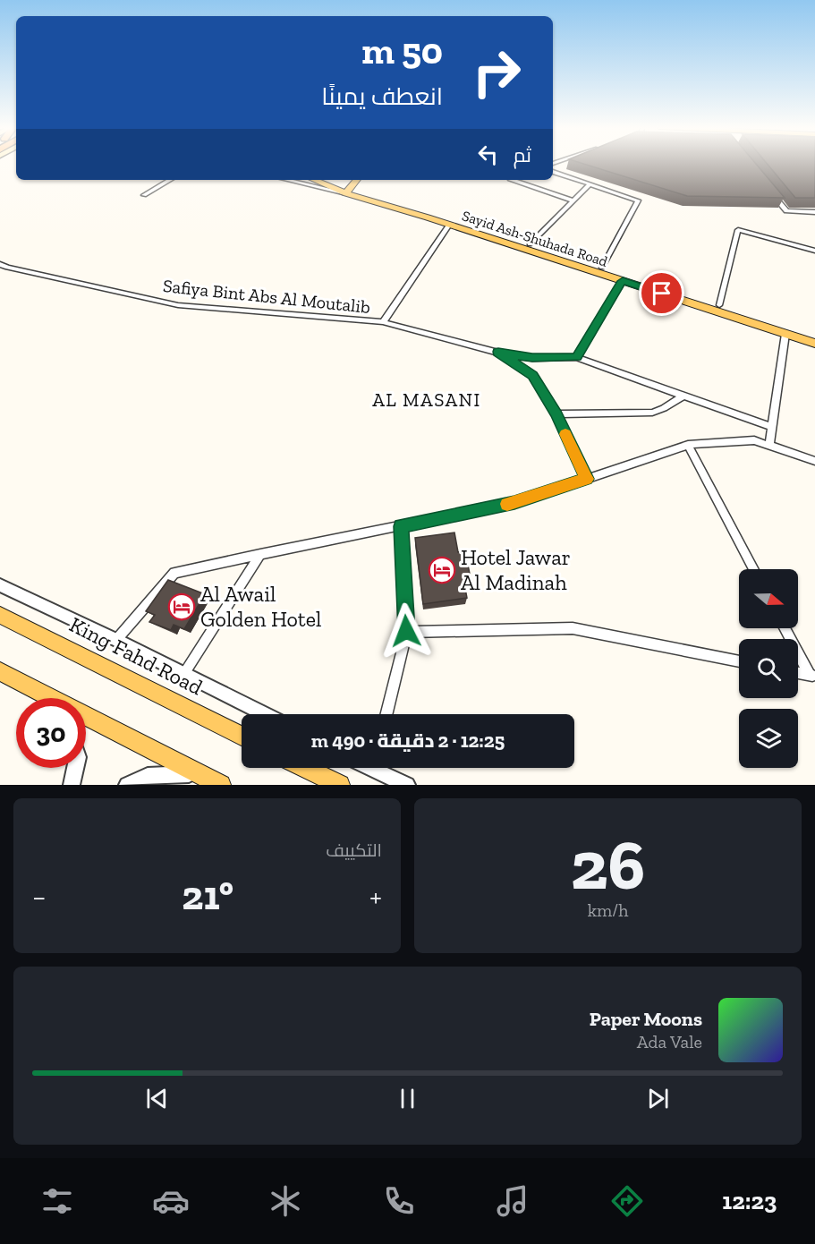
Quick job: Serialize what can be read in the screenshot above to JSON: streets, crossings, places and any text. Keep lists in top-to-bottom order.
{
  "streets": {
    "main road": ["Sayid Ash-Shuhada Road", "King Fahd Road"],
    "street": ["Safiya Bint Abs Al Moutalib"]
  },
  "districts": ["AL MASANI"],
  "places": {
    "hotel": ["Hotel Jawar Al Madinah", "Al Awail Golden Hotel"]
  },
  "north": "right",
  "page": {
    "turn": ["50 m", "انعطف يمينًا"],
    "then": "ثم",
    "limit": "30",
    "trip": "12:25 · 2 دقيقة · 490 m",
    "tile": [
      ["26", "km/h"],
      "التكييف"
    ],
    "heat": ["−", "21°", "+"],
    "song": ["Paper Moons", "Ada Vale"],
    "tabs": "12:23"
  }
}
